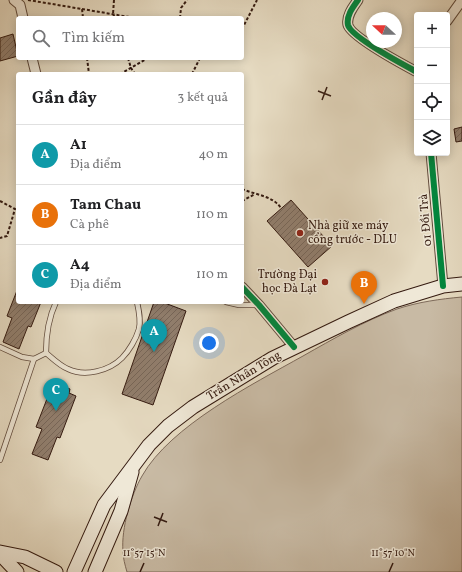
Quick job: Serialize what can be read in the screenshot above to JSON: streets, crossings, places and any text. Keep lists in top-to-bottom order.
{
  "streets": {
    "main road": ["Trần Nhân Tông"],
    "street": ["01 Đồi Trà"]
  },
  "crossings": [
    ["01 Đồi Trà", "Trần Nhân Tông"]
  ],
  "places": ["Nhà giữ xe máy cổng trước - DLU", "Trường Đại học Đà Lạt"],
  "north": "left",
  "page": {
    "map_buttons": ["+", "−"],
    "search": "Tìm kiếm",
    "heading": ["Gần đây", "3 kết quả"],
    "list": [
      {
        "mark": "A",
        "name": "A1",
        "note": "Địa điểm",
        "value": "40 m"
      },
      {
        "mark": "B",
        "name": "Tam Chau",
        "note": "Cà phê",
        "value": "110 m"
      },
      {
        "mark": "C",
        "name": "A4",
        "note": "Địa điểm",
        "value": "110 m"
      }
    ],
    "pins": ["B", "A", "C"]
  },
  "coordinates": ["11°57'15\"N", "11°57'10\"N"]
}
